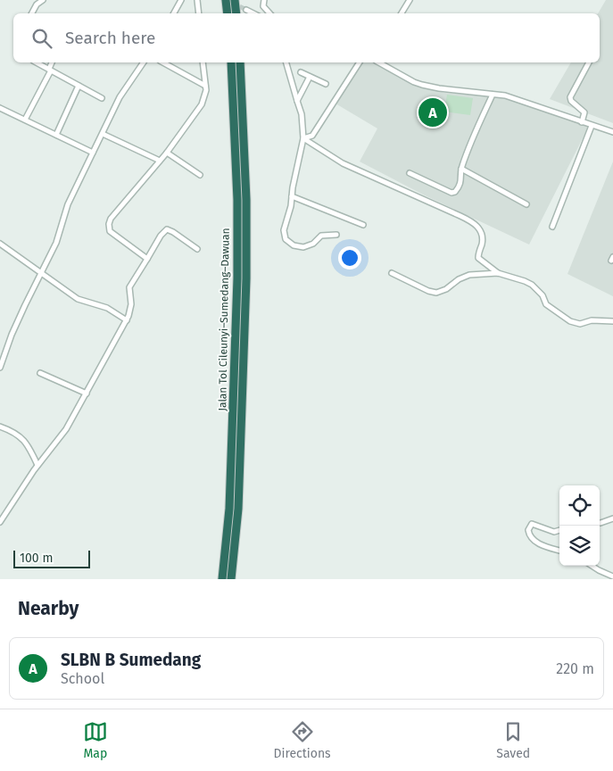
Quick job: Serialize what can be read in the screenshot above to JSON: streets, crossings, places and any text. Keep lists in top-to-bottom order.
{
  "streets": {
    "highway": ["Jalan Tol Cileunyi–Sumedang–Dawuan"]
  },
  "scale_bar": "100 m",
  "page": {
    "search": "Search here",
    "pins": "A",
    "scale": "100 m",
    "heading": "Nearby",
    "list": [
      {
        "mark": "A",
        "name": "SLBN B Sumedang",
        "note": "School",
        "value": "220 m"
      }
    ],
    "nav": ["Map", "Directions", "Saved"]
  }
}
